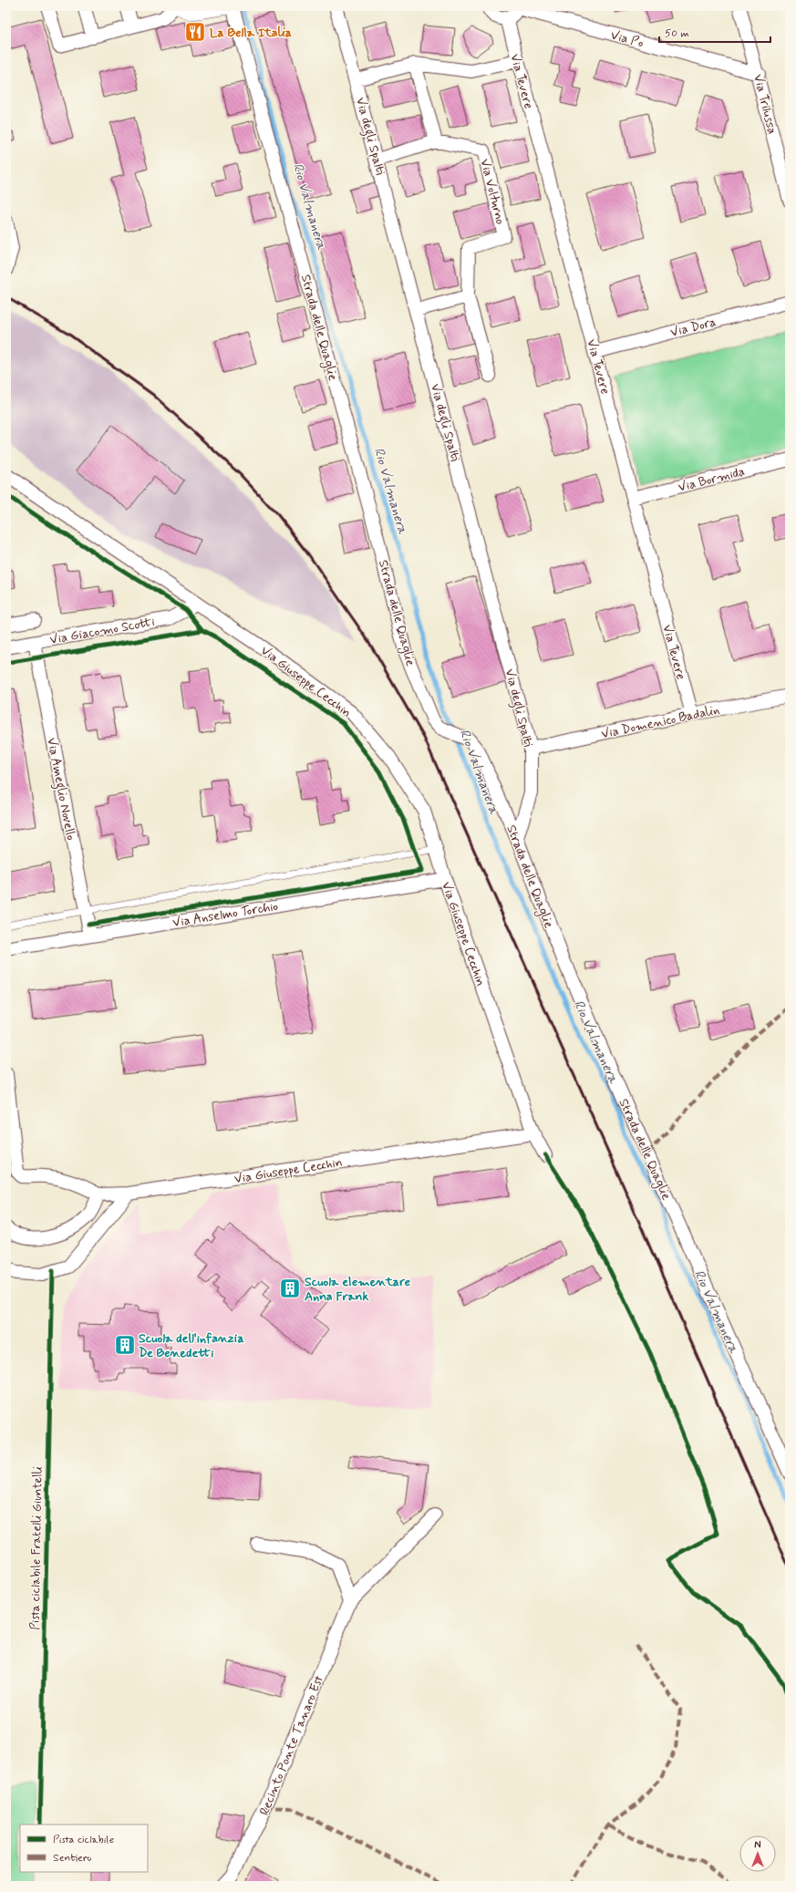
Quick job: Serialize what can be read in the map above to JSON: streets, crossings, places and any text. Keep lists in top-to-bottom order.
{
  "streets": {
    "street": [
      "Via Po",
      "Via Tevere",
      "Via Trilussa",
      "Via degli Spalti",
      "Via Volturno",
      "Via Dora",
      "Strada delle Quaglie",
      "Via Bormida",
      "Via Giacomo Scotti",
      "Via Giuseppe Cecchin",
      "Via Domenico Badalin",
      "Via Ameglio Novello",
      "Via Anselmo Torchio",
      "Recinto Ponte Tanaro Est"
    ],
    "cycle path": ["Pista ciclabile Fratelli Giuntelli"]
  },
  "crossings": [
    ["Via Po", "Via Tevere"],
    ["Via Po", "Via Trilussa"],
    ["Via Tevere", "Via Dora"],
    ["Via Tevere", "Via Bormida"],
    ["Via Tevere", "Via Domenico Badalin"],
    ["Via degli Spalti", "Strada delle Quaglie"],
    ["Via degli Spalti", "Via Domenico Badalin"],
    ["Via Giacomo Scotti", "Via Giuseppe Cecchin"],
    ["Via Giacomo Scotti", "Via Ameglio Novello"],
    ["Via Giuseppe Cecchin", "Via Anselmo Torchio"],
    ["Via Ameglio Novello", "Via Anselmo Torchio"]
  ],
  "water": ["Rio Valmanera"],
  "places": {
    "restaurant": ["La Bella Italia"],
    "building": ["Scuola elementare Anna Frank", "Scuola dell'infanzia De Benedetti"]
  },
  "legend": ["Pista ciclabile", "Sentiero"],
  "scale_bar": "50 m",
  "north": "top"
}
